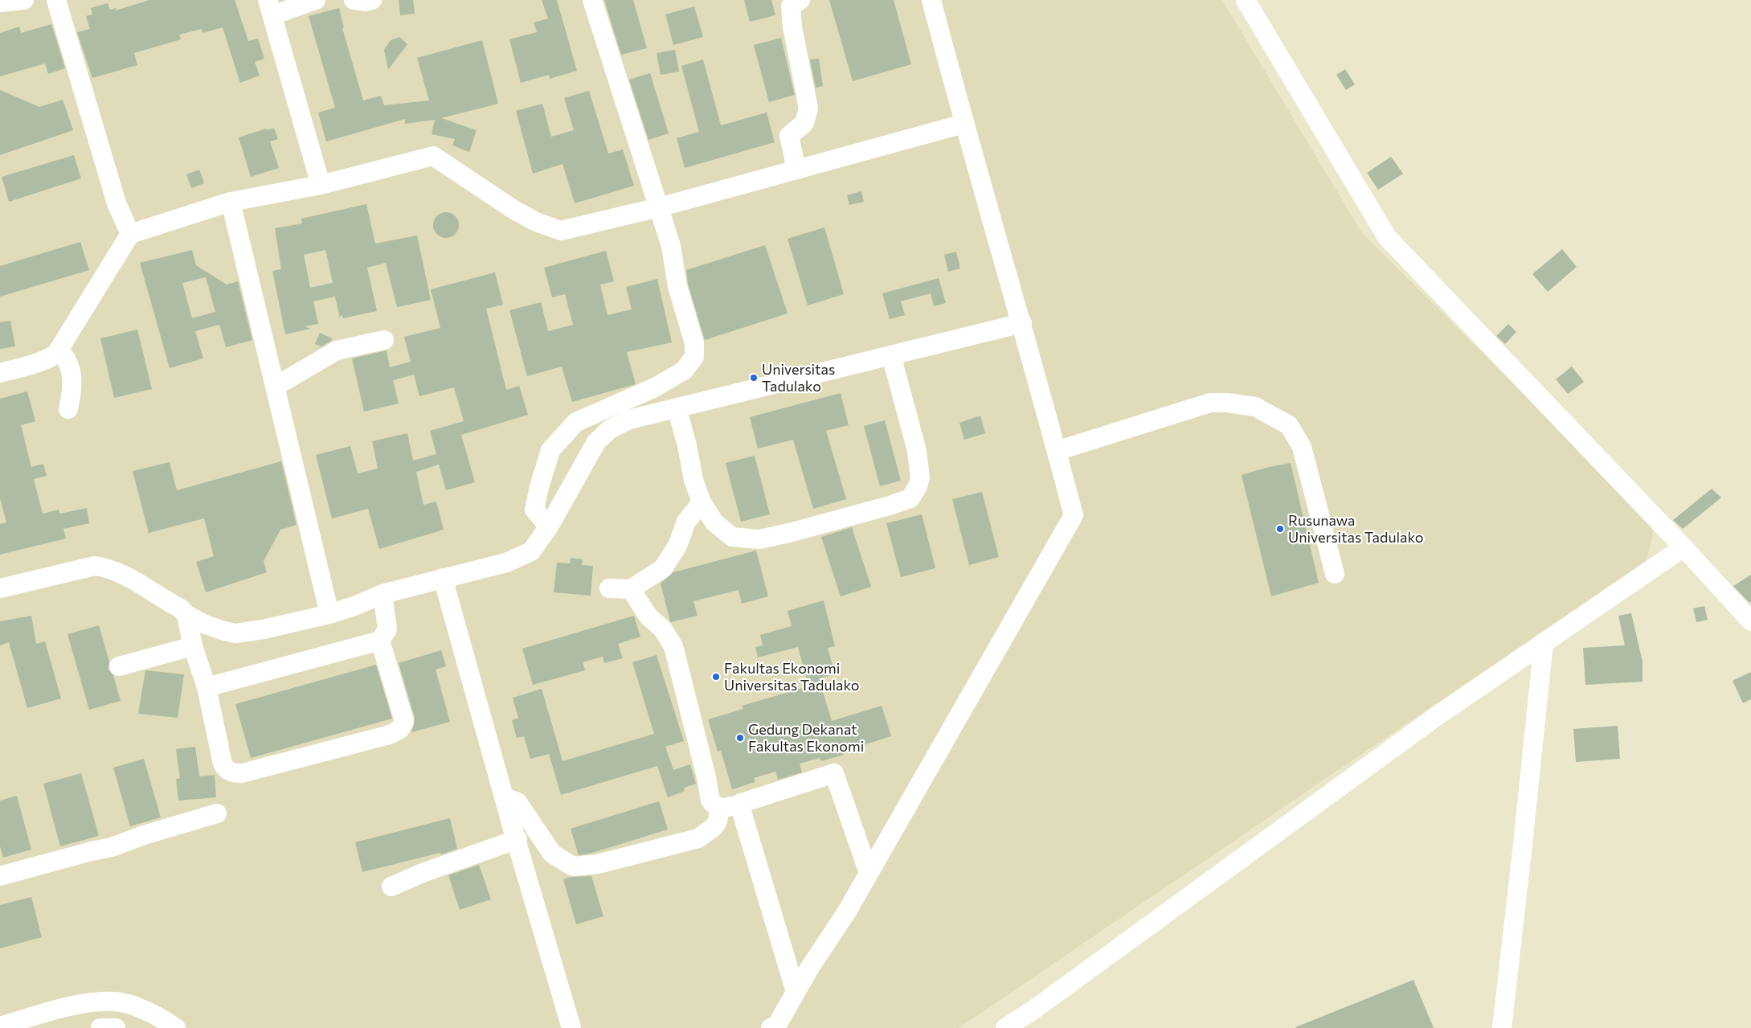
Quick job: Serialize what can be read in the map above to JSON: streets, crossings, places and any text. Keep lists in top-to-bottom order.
{
  "places": [
    "Universitas Tadulako",
    "Rusunawa Universitas Tadulako",
    "Fakultas Ekonomi Universitas Tadulako",
    "Gedung Dekanat Fakultas Ekonomi"
  ]
}
